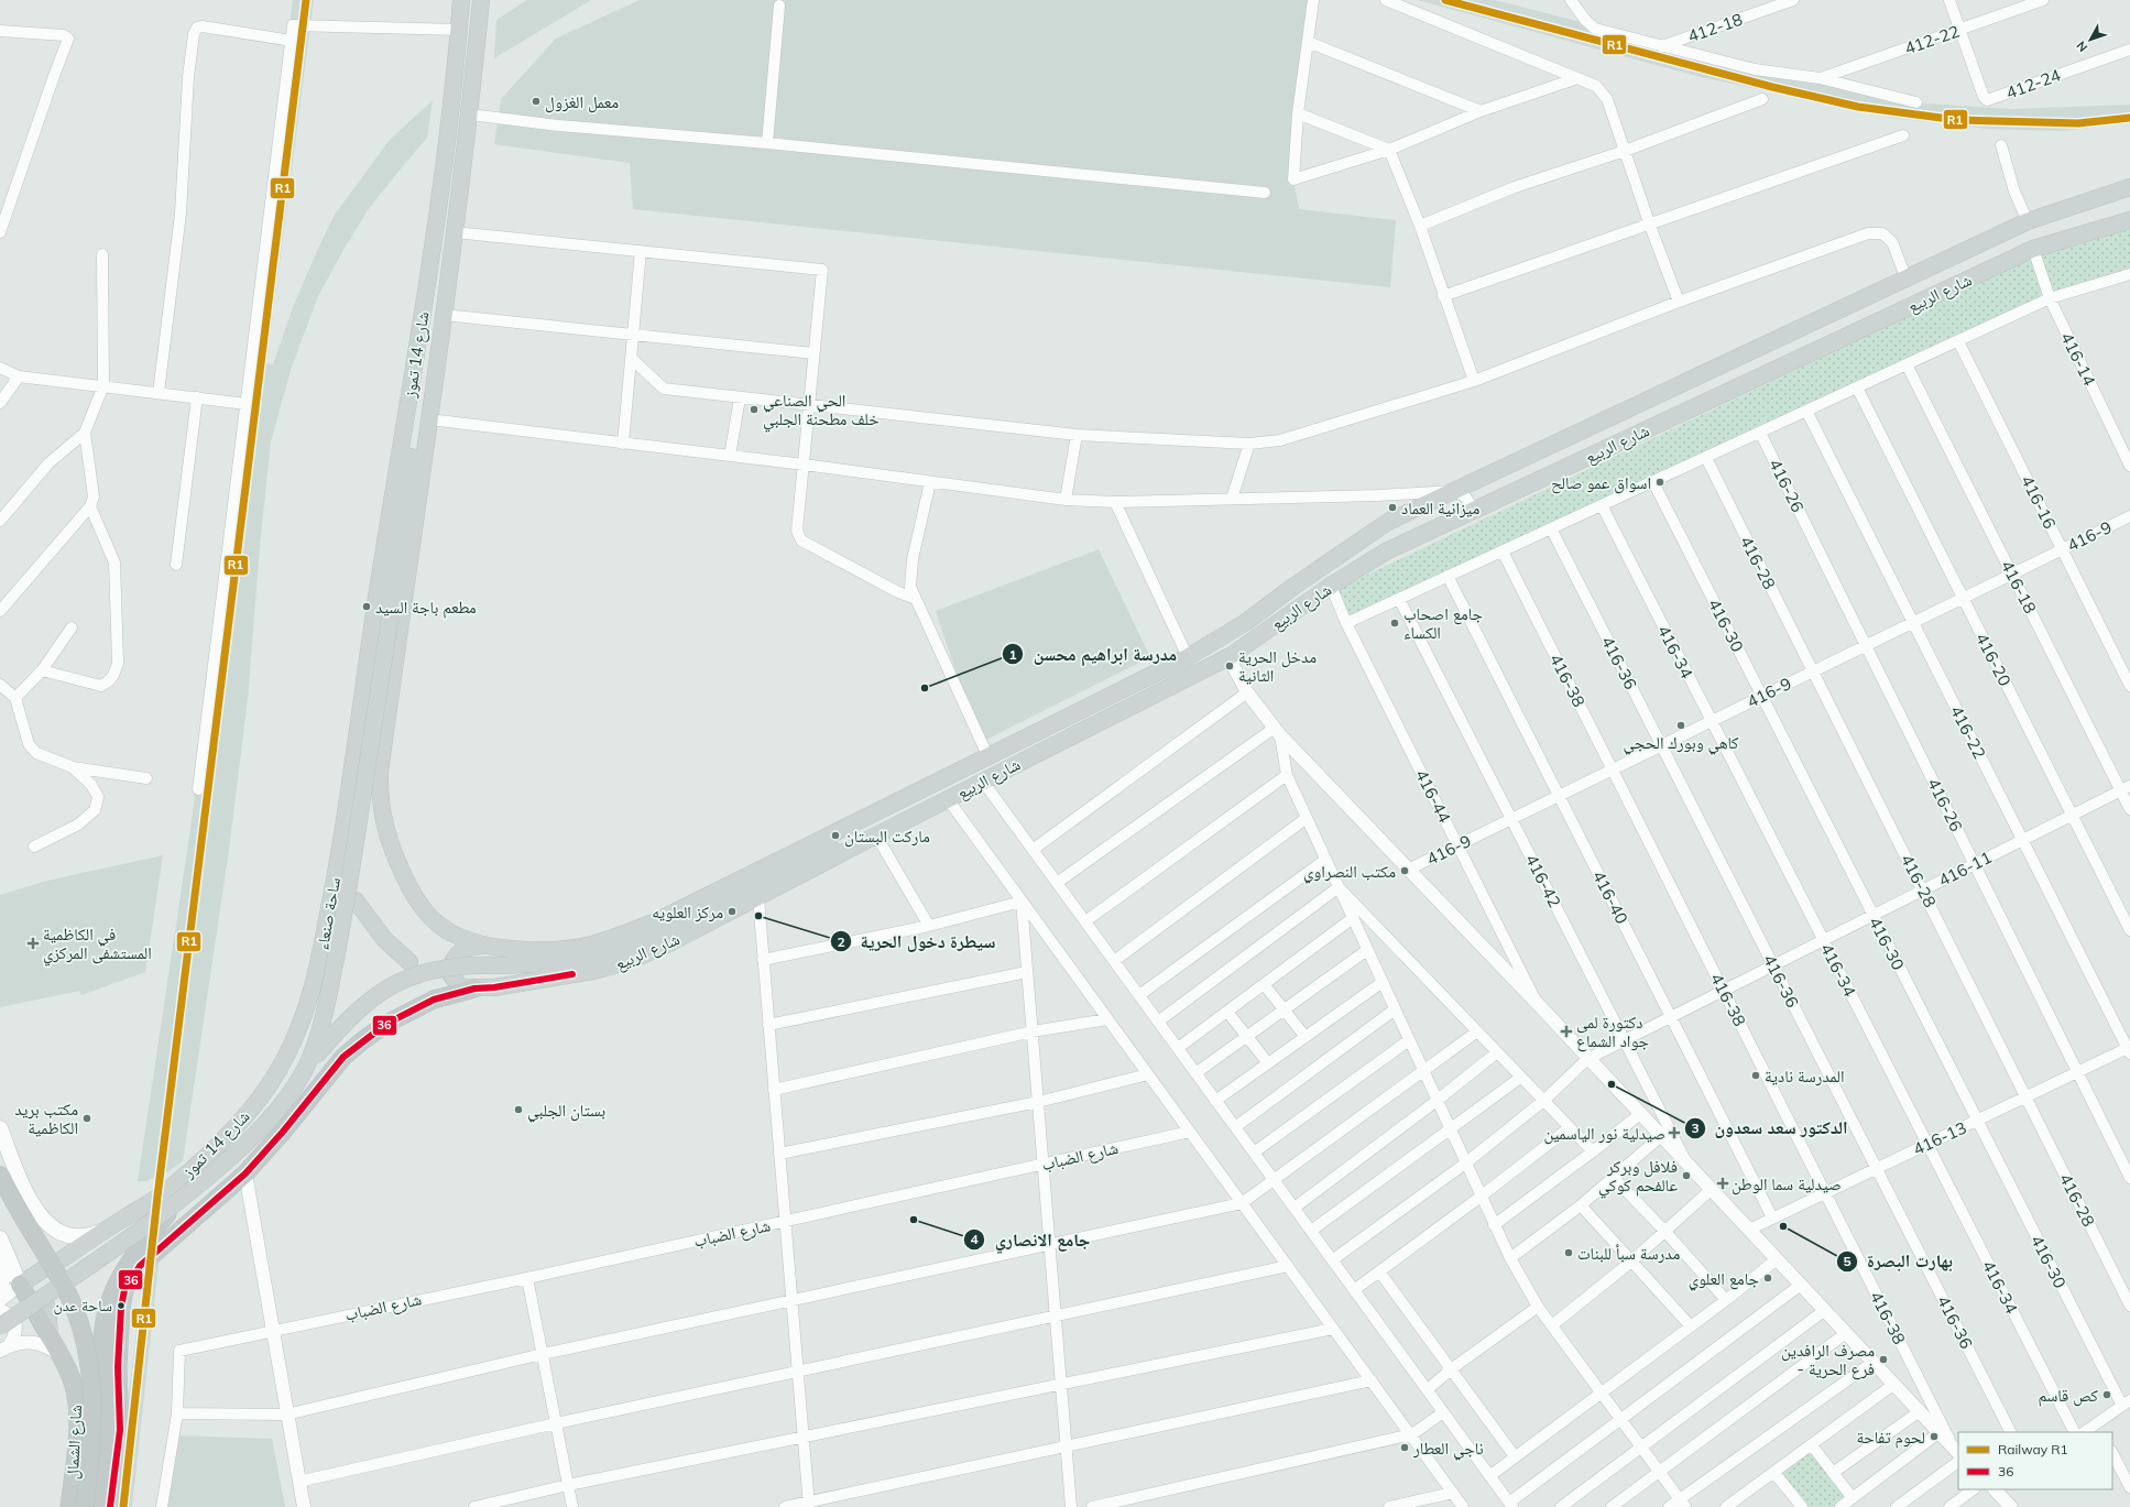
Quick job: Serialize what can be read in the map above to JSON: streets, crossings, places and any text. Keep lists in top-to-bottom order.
{
  "streets": {
    "highway": ["شارع الشمال"],
    "main road": ["شارع الربيع", "شارع 14 تموز", "ساحة صنعاء"],
    "street": [
      "412-18",
      "412-22",
      "412-24",
      "416-14",
      "416-26",
      "416-16",
      "416-9",
      "416-28",
      "416-18",
      "416-30",
      "416-34",
      "416-20",
      "416-36",
      "416-38",
      "416-22",
      "416-44",
      "416-11",
      "416-42",
      "416-40",
      "416-13",
      "شارع الضباب"
    ]
  },
  "crossings": [
    ["412-22", "412-24"],
    ["شارع الربيع", "شارع 14 تموز"],
    ["شارع الربيع", "416-14"],
    ["شارع الربيع", "416-44"],
    ["شارع 14 تموز", "ساحة صنعاء"],
    ["416-26", "416-9"],
    ["416-26", "416-11"],
    ["416-26", "416-13"],
    ["416-16", "416-9"],
    ["416-9", "416-28"],
    ["416-9", "416-18"],
    ["416-9", "416-30"],
    ["416-9", "416-34"],
    ["416-9", "416-20"],
    ["416-9", "416-36"],
    ["416-9", "416-38"],
    ["416-9", "416-22"],
    ["416-9", "416-44"],
    ["416-9", "416-42"],
    ["416-9", "416-40"],
    ["416-28", "416-11"],
    ["416-28", "416-13"],
    ["416-18", "416-11"],
    ["416-30", "416-11"],
    ["416-30", "416-13"],
    ["416-34", "416-11"],
    ["416-34", "416-13"],
    ["416-20", "416-11"],
    ["416-36", "416-11"],
    ["416-36", "416-13"],
    ["416-38", "416-11"],
    ["416-38", "416-13"],
    ["416-22", "416-11"],
    ["416-22", "416-13"],
    ["416-11", "416-42"],
    ["416-11", "416-40"],
    ["416-40", "416-13"]
  ],
  "places": {
    "other": [
      "معمل الغزول",
      "الحي الصناعي خلف مطحنة الجلبي",
      "اسواق عمو صالح",
      "ميزانية العماد",
      "مطعم باجة السيد",
      "جامع اصحاب الکساء",
      "مدخل الحرية الثانية",
      "مدرسة ابراهيم محسن",
      "كاهي وبورك الحجي",
      "ماركت البستان",
      "مكتب النصراوي",
      "مركز العلويه",
      "سيطرة دخول الحرية",
      "المدرسة نادية",
      "الدكتور سعد سعدون",
      "بستان الجلبي",
      "مكتب بريد الكاظمية",
      "فلافل وبركر عالفحم كوكي",
      "جامع الانصاري",
      "بهارت البصرة",
      "مدرسة سبأ للبنات",
      "جامع العلوي",
      "ساحة عدن",
      "مصرف الرافدين - فرع الحرية",
      "كص قاسم",
      "لحوم تفاحة",
      "ناجي العطار"
    ],
    "health": [
      "في الكاظمية المستشفى المركزي",
      "دكتورة لمى جواد الشماع",
      "صيدلية نور الياسمين",
      "صيدلية سما الوطن"
    ]
  },
  "lines": ["rail line R1", "transit line 36"],
  "legend": ["Railway R1", "36"],
  "north": "bottom left"
}
